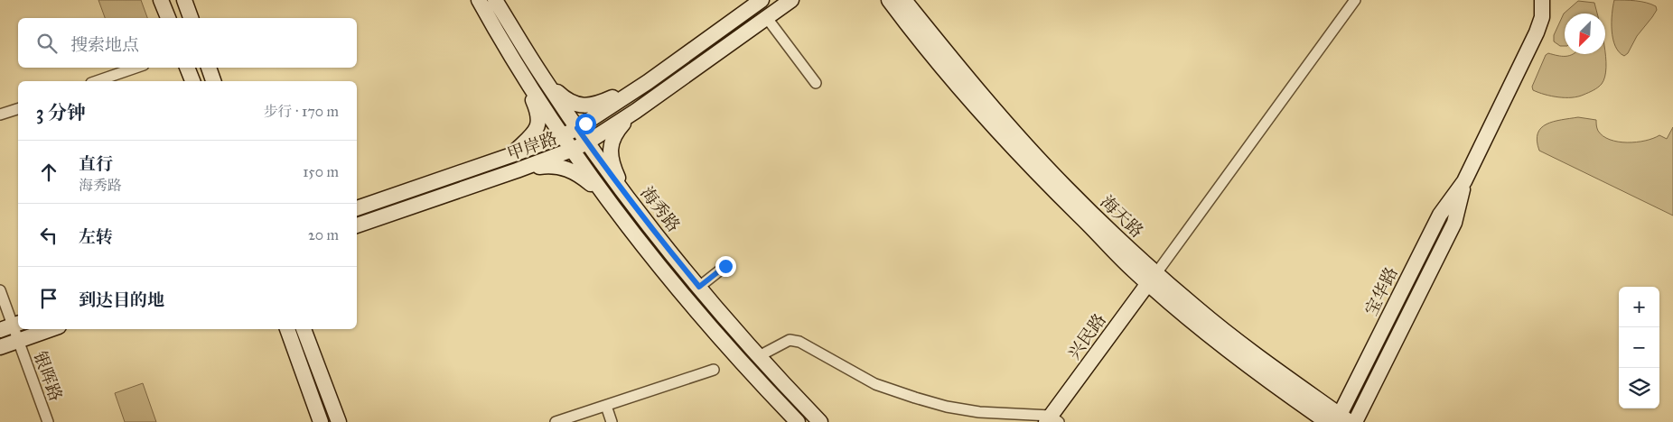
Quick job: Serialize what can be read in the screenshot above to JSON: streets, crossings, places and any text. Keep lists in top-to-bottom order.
{
  "streets": {
    "main road": [
      "甲岸路",
      "海秀路",
      "海天路",
      "宝华路",
      "兴民路"
    ],
    "street": ["银晖路"]
  },
  "crossings": [
    ["甲岸路", "海秀路"],
    ["海天路", "宝华路"],
    ["海天路", "兴民路"]
  ],
  "north": "bottom left",
  "page": {
    "search": "搜索地点",
    "heading": ["3 分钟", "步行 · 170 m"],
    "list": [
      ["直行", "海秀路", "150 m"],
      ["左转", "20 m"],
      "到达目的地"
    ],
    "map_buttons": ["+", "−"]
  }
}
